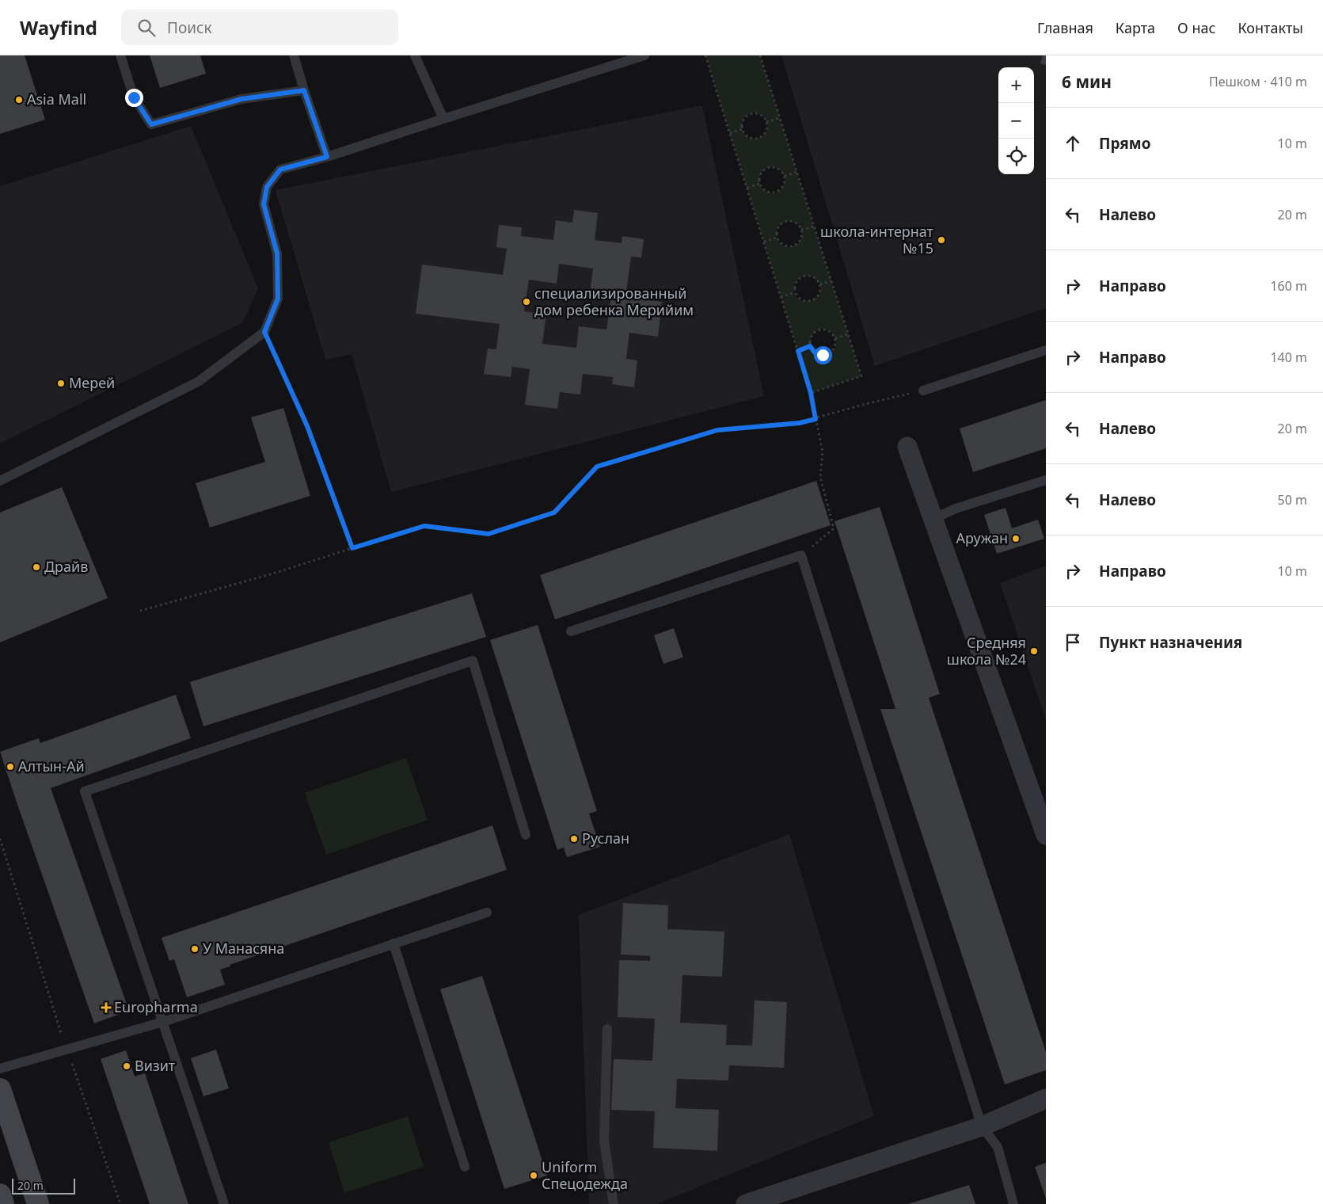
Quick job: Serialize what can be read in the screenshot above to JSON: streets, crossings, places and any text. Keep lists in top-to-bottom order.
{
  "places": {
    "other": [
      "Asia Mall",
      "школа-интернат №15",
      "специализированный дом ребенка Мерийим",
      "Мерей",
      "Аружан",
      "Драйв",
      "Средняя школа №24",
      "Алтын-Ай",
      "Руслан",
      "У Манасяна",
      "Визит",
      "Uniform Спецодежда"
    ],
    "health": ["Europharma"]
  },
  "scale_bar": "20 m",
  "page": {
    "header": "Wayfind",
    "search": "Поиск",
    "nav": [
      "Главная",
      "Карта",
      "О нас",
      "Контакты"
    ],
    "heading": ["6 мин", "Пешком · 410 m"],
    "map_buttons": ["+", "−"],
    "list": [
      ["Прямо", "10 m"],
      ["Налево", "20 m"],
      ["Направо", "160 m"],
      ["Направо", "140 m"],
      ["Налево", "20 m"],
      ["Налево", "50 m"],
      ["Направо", "10 m"],
      "Пункт назначения"
    ],
    "scale": "20 m"
  }
}
